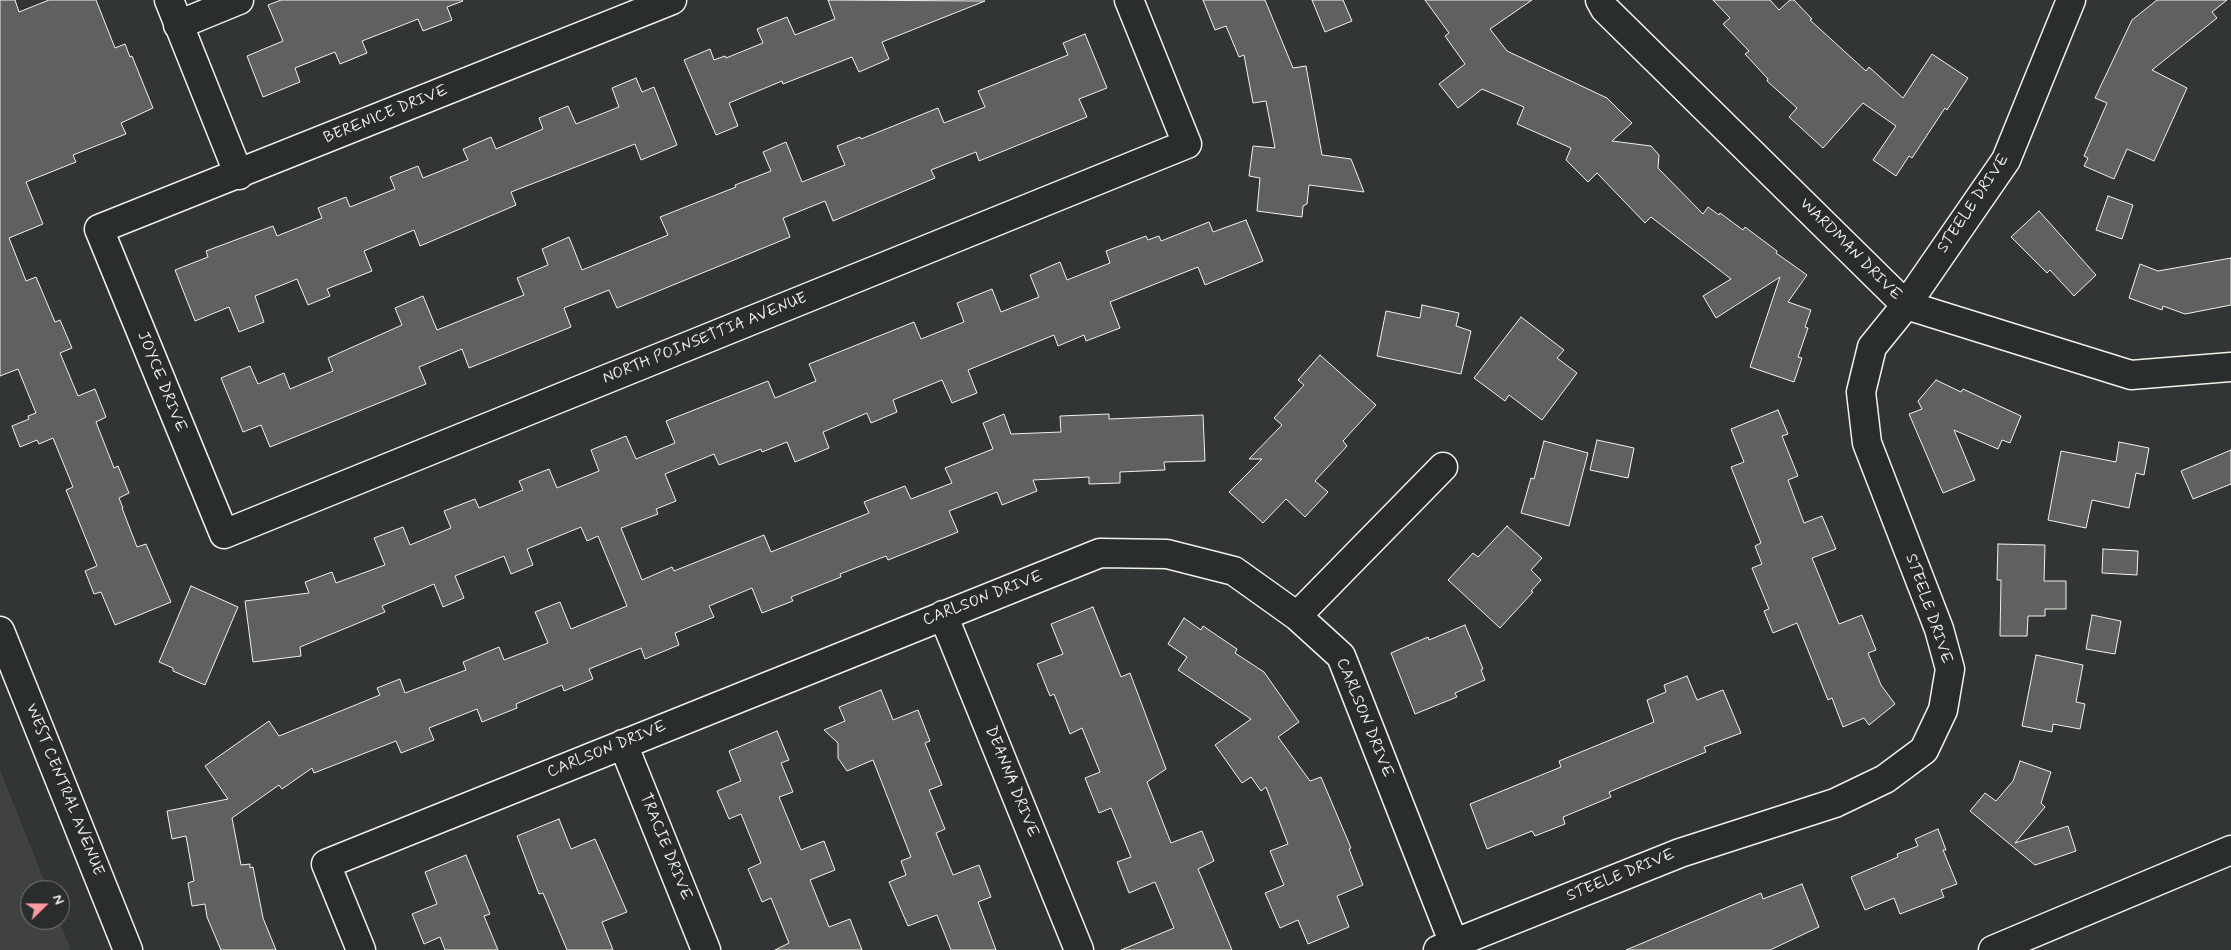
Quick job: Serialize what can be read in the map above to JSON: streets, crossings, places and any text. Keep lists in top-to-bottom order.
{
  "streets": {
    "street": [
      "BERENICE DRIVE",
      "STEELE DRIVE",
      "WARDMAN DRIVE",
      "NORTH POINSETTIA AVENUE",
      "JOYCE DRIVE",
      "CARLSON DRIVE",
      "DEANNA DRIVE",
      "WEST CENTRAL AVENUE",
      "TRACIE DRIVE"
    ]
  },
  "crossings": [
    ["BERENICE DRIVE", "JOYCE DRIVE"],
    ["STEELE DRIVE", "WARDMAN DRIVE"],
    ["STEELE DRIVE", "CARLSON DRIVE"],
    ["NORTH POINSETTIA AVENUE", "JOYCE DRIVE"],
    ["CARLSON DRIVE", "DEANNA DRIVE"],
    ["CARLSON DRIVE", "TRACIE DRIVE"]
  ],
  "north": "right"
}
